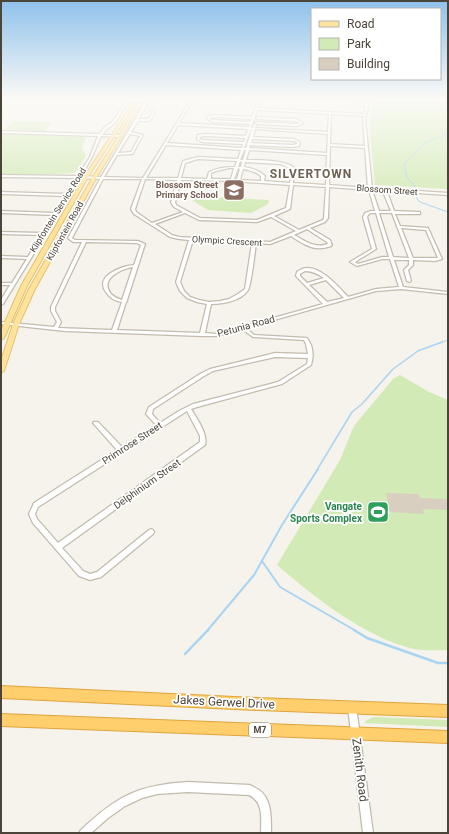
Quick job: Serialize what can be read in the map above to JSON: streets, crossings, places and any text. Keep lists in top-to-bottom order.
{
  "streets": {
    "highway": ["Jakes Gerwel Drive", "M7"],
    "main road": ["Klipfontein Road"],
    "street": [
      "Blossom Street",
      "Klipfontein Service Road",
      "Olympic Crescent",
      "Petunia Road",
      "Primrose Street",
      "Delphinium Street",
      "Zenith Road"
    ]
  },
  "crossings": [
    ["Blossom Street", "Klipfontein Service Road"],
    ["Blossom Street", "Klipfontein Road"],
    ["Blossom Street", "Olympic Crescent"],
    ["Klipfontein Road", "Petunia Road"],
    ["Primrose Street", "Delphinium Street"],
    ["Jakes Gerwel Drive", "Zenith Road"],
    ["M7", "Zenith Road"]
  ],
  "districts": ["SILVERTOWN"],
  "places": {
    "school or university": ["Blossom Street Primary School"],
    "sports": ["Vangate Sports Complex"]
  },
  "legend": ["Road", "Park", "Building"]
}
